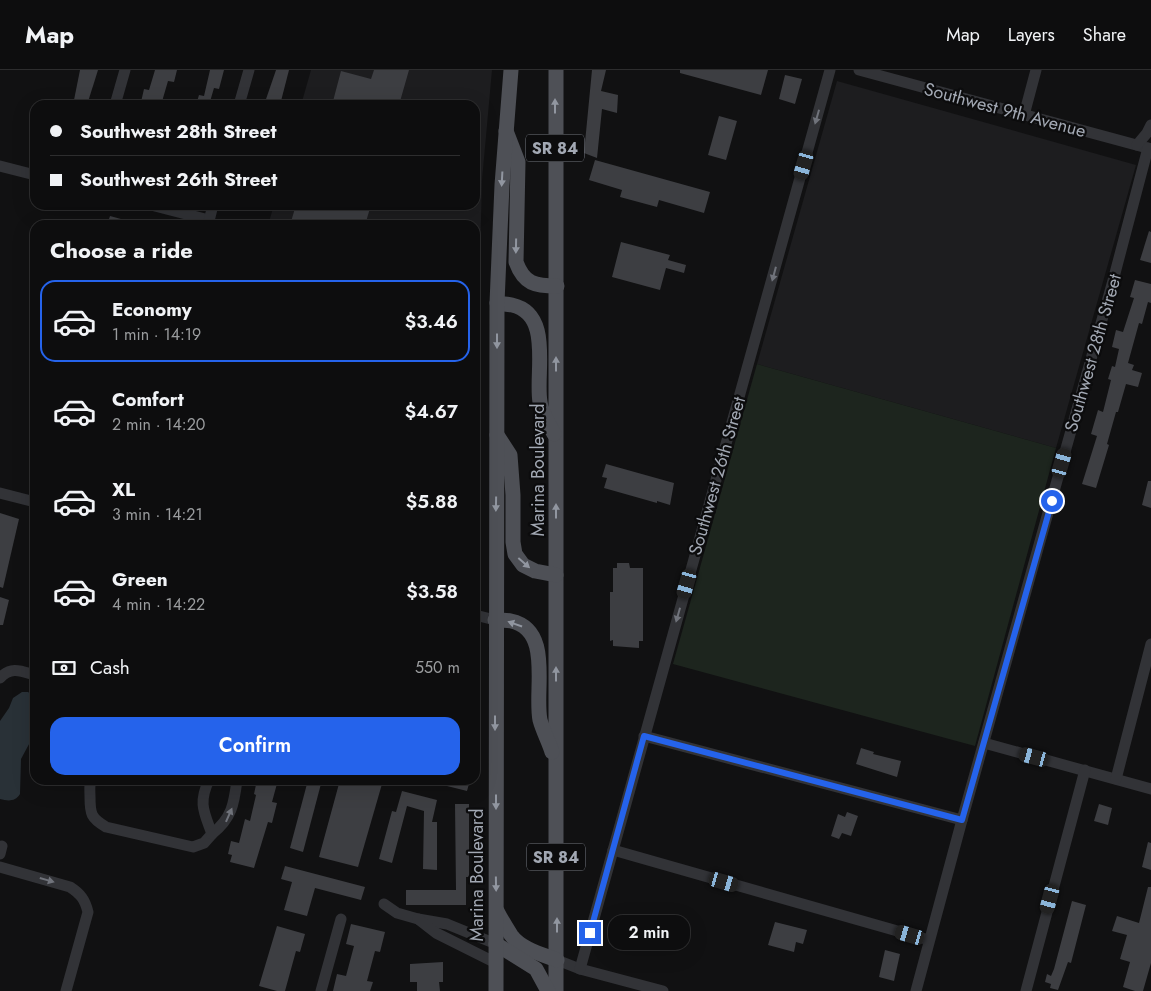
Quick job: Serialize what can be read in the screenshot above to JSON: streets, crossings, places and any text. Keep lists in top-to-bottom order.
{
  "streets": {
    "main road": ["SR 84", "Marina Boulevard"],
    "street": ["Southwest 9th Avenue", "Southwest 28th Street", "Southwest 26th Street"]
  },
  "crossings": [
    ["Southwest 9th Avenue", "Southwest 28th Street"]
  ],
  "one_way": ["Southwest 26th Street"],
  "page": {
    "header": "Map",
    "nav": ["Map", "Layers", "Share"],
    "banner": ["Southwest 28th Street", "Southwest 26th Street"],
    "heading": "Choose a ride",
    "list": [
      {
        "name": "Economy",
        "note": "1 min · 14:19",
        "value": "$3.46"
      },
      {
        "name": "Comfort",
        "note": "2 min · 14:20",
        "value": "$4.67"
      },
      {
        "name": "XL",
        "note": "3 min · 14:21",
        "value": "$5.88"
      },
      {
        "name": "Green",
        "note": "4 min · 14:22",
        "value": "$3.58"
      }
    ],
    "pay": ["Cash", "550 m"],
    "buttons": "Confirm",
    "bubble": "2 min"
  }
}
